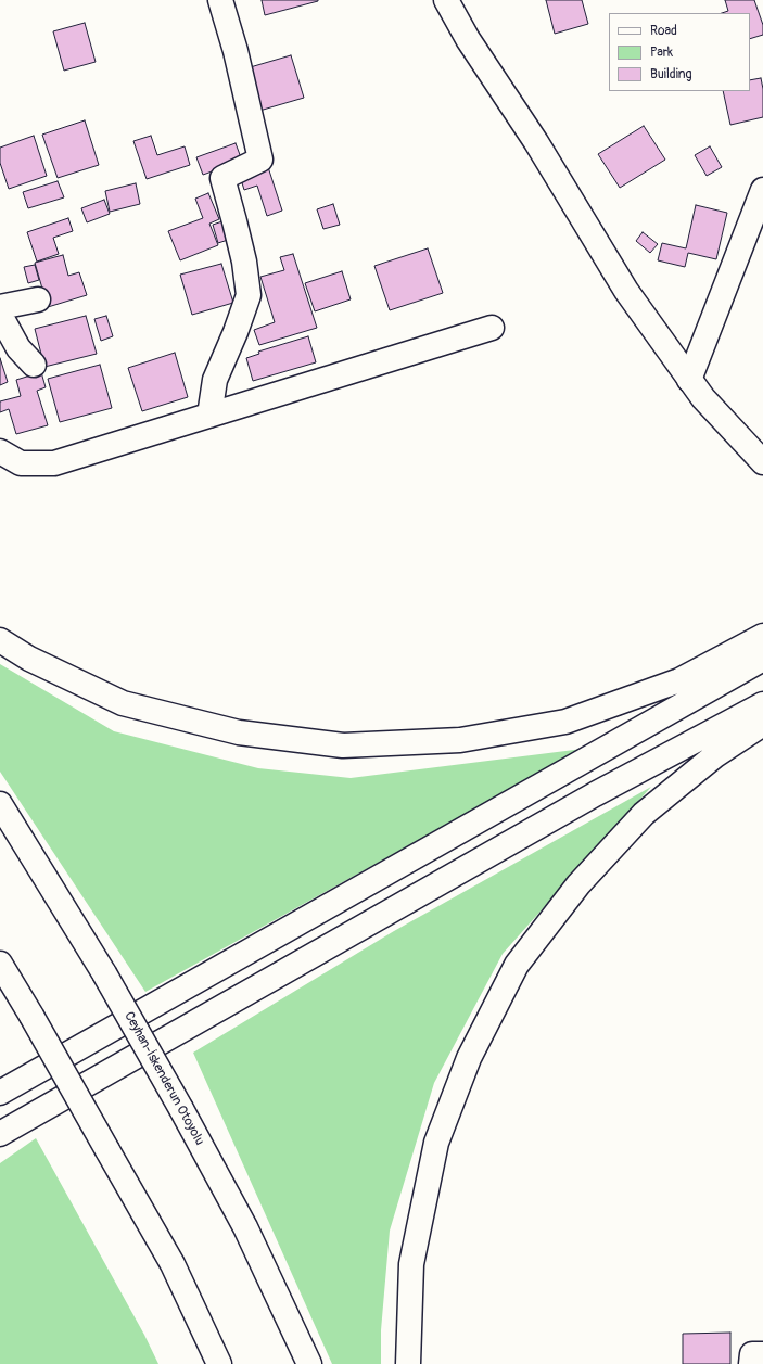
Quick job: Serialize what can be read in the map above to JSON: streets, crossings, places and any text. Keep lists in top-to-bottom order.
{
  "streets": {
    "main road": ["Ceyhan-İskenderun Otoyolu"]
  },
  "legend": ["Road", "Park", "Building"]
}
